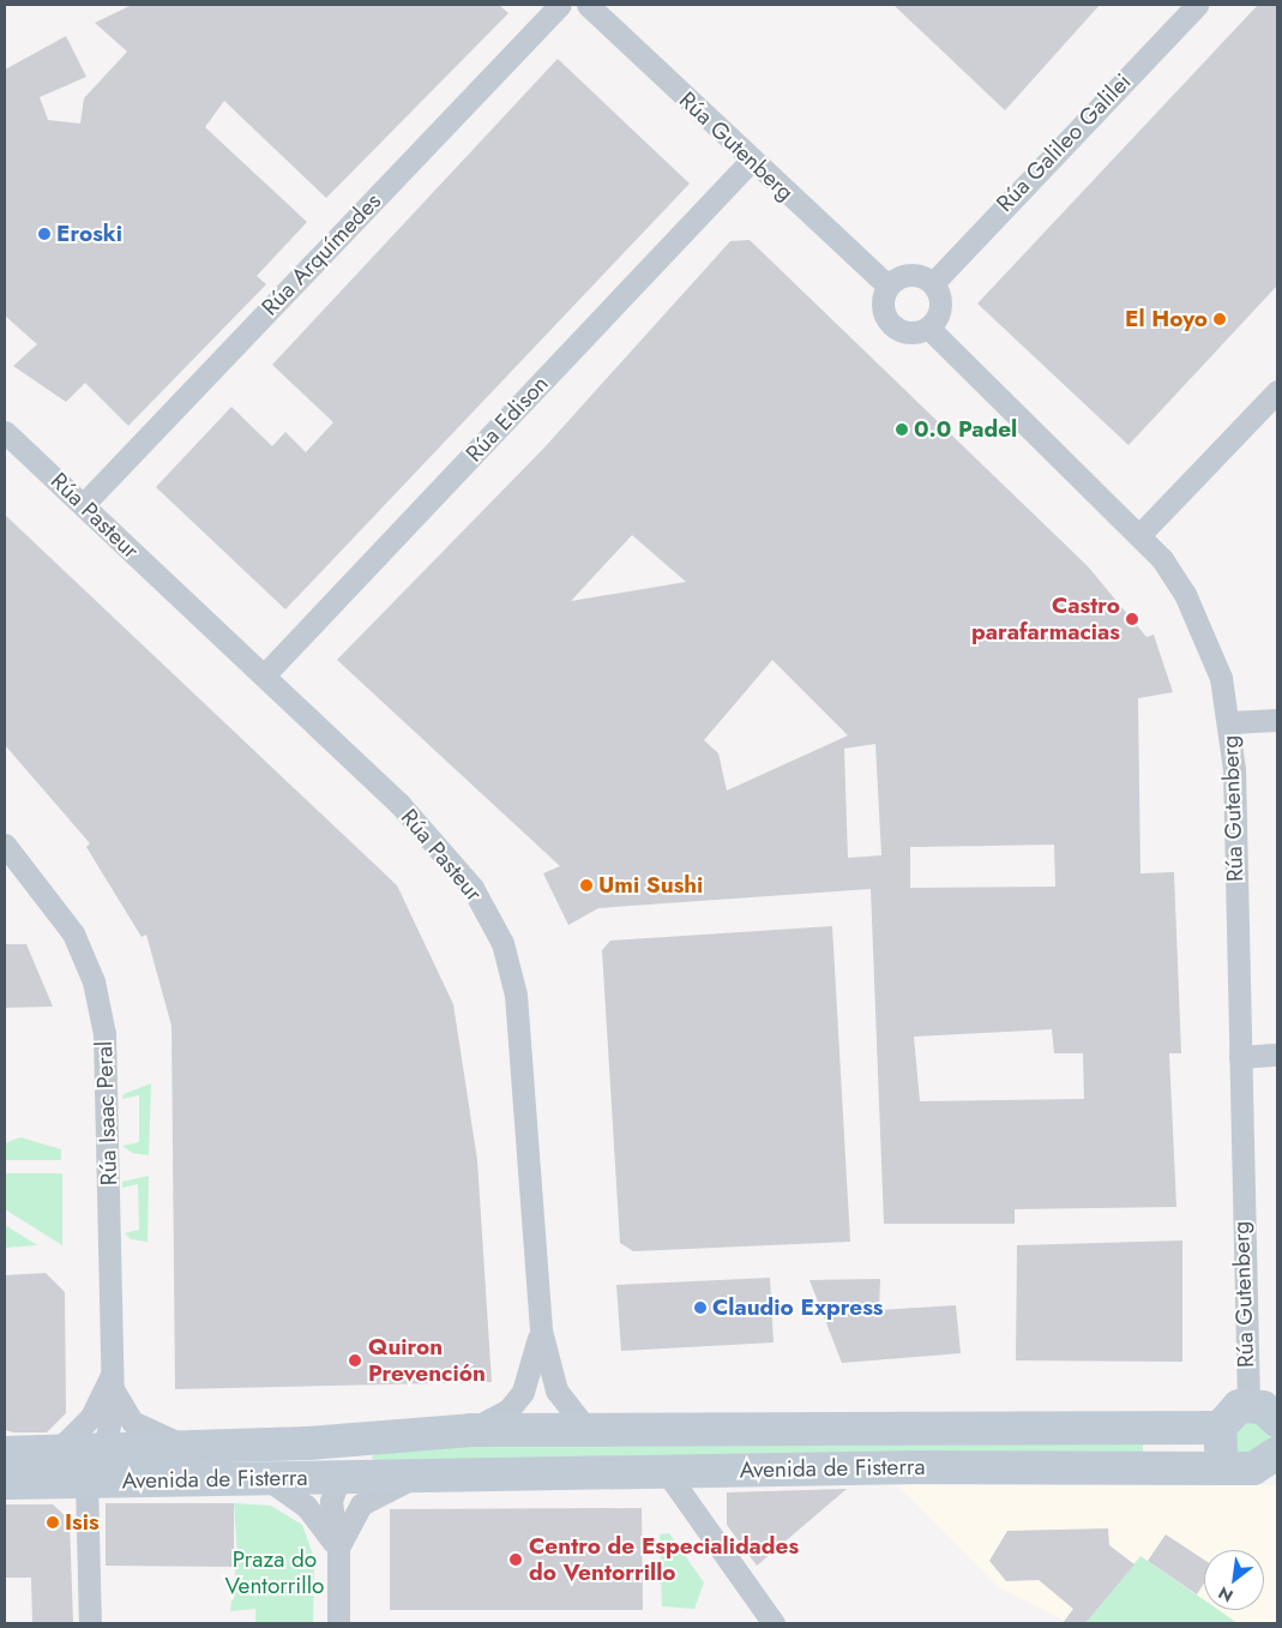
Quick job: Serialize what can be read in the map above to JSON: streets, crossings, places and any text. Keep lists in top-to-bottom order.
{
  "streets": {
    "main road": ["Avenida de Fisterra"],
    "street": [
      "Rúa Galileo Galilei",
      "Rúa Gutenberg",
      "Rúa Arquímedes",
      "Rúa Edison",
      "Rúa Pasteur",
      "Rúa Isaac Peral"
    ]
  },
  "crossings": [
    ["Rúa Galileo Galilei", "Rúa Gutenberg"],
    ["Rúa Gutenberg", "Rúa Edison"],
    ["Rúa Arquímedes", "Rúa Pasteur"],
    ["Rúa Edison", "Rúa Pasteur"],
    ["Rúa Pasteur", "Avenida de Fisterra"],
    ["Rúa Isaac Peral", "Avenida de Fisterra"]
  ],
  "parks": ["Praza do Ventorrillo"],
  "places": [
    "Eroski",
    "El Hoyo",
    "0.0 Padel",
    "Castro parafarmacias",
    "Umi Sushi",
    "Claudio Express",
    "Quiron Prevención",
    "Isis",
    "Centro de Especialidades do Ventorrillo"
  ],
  "north": "bottom left"
}
